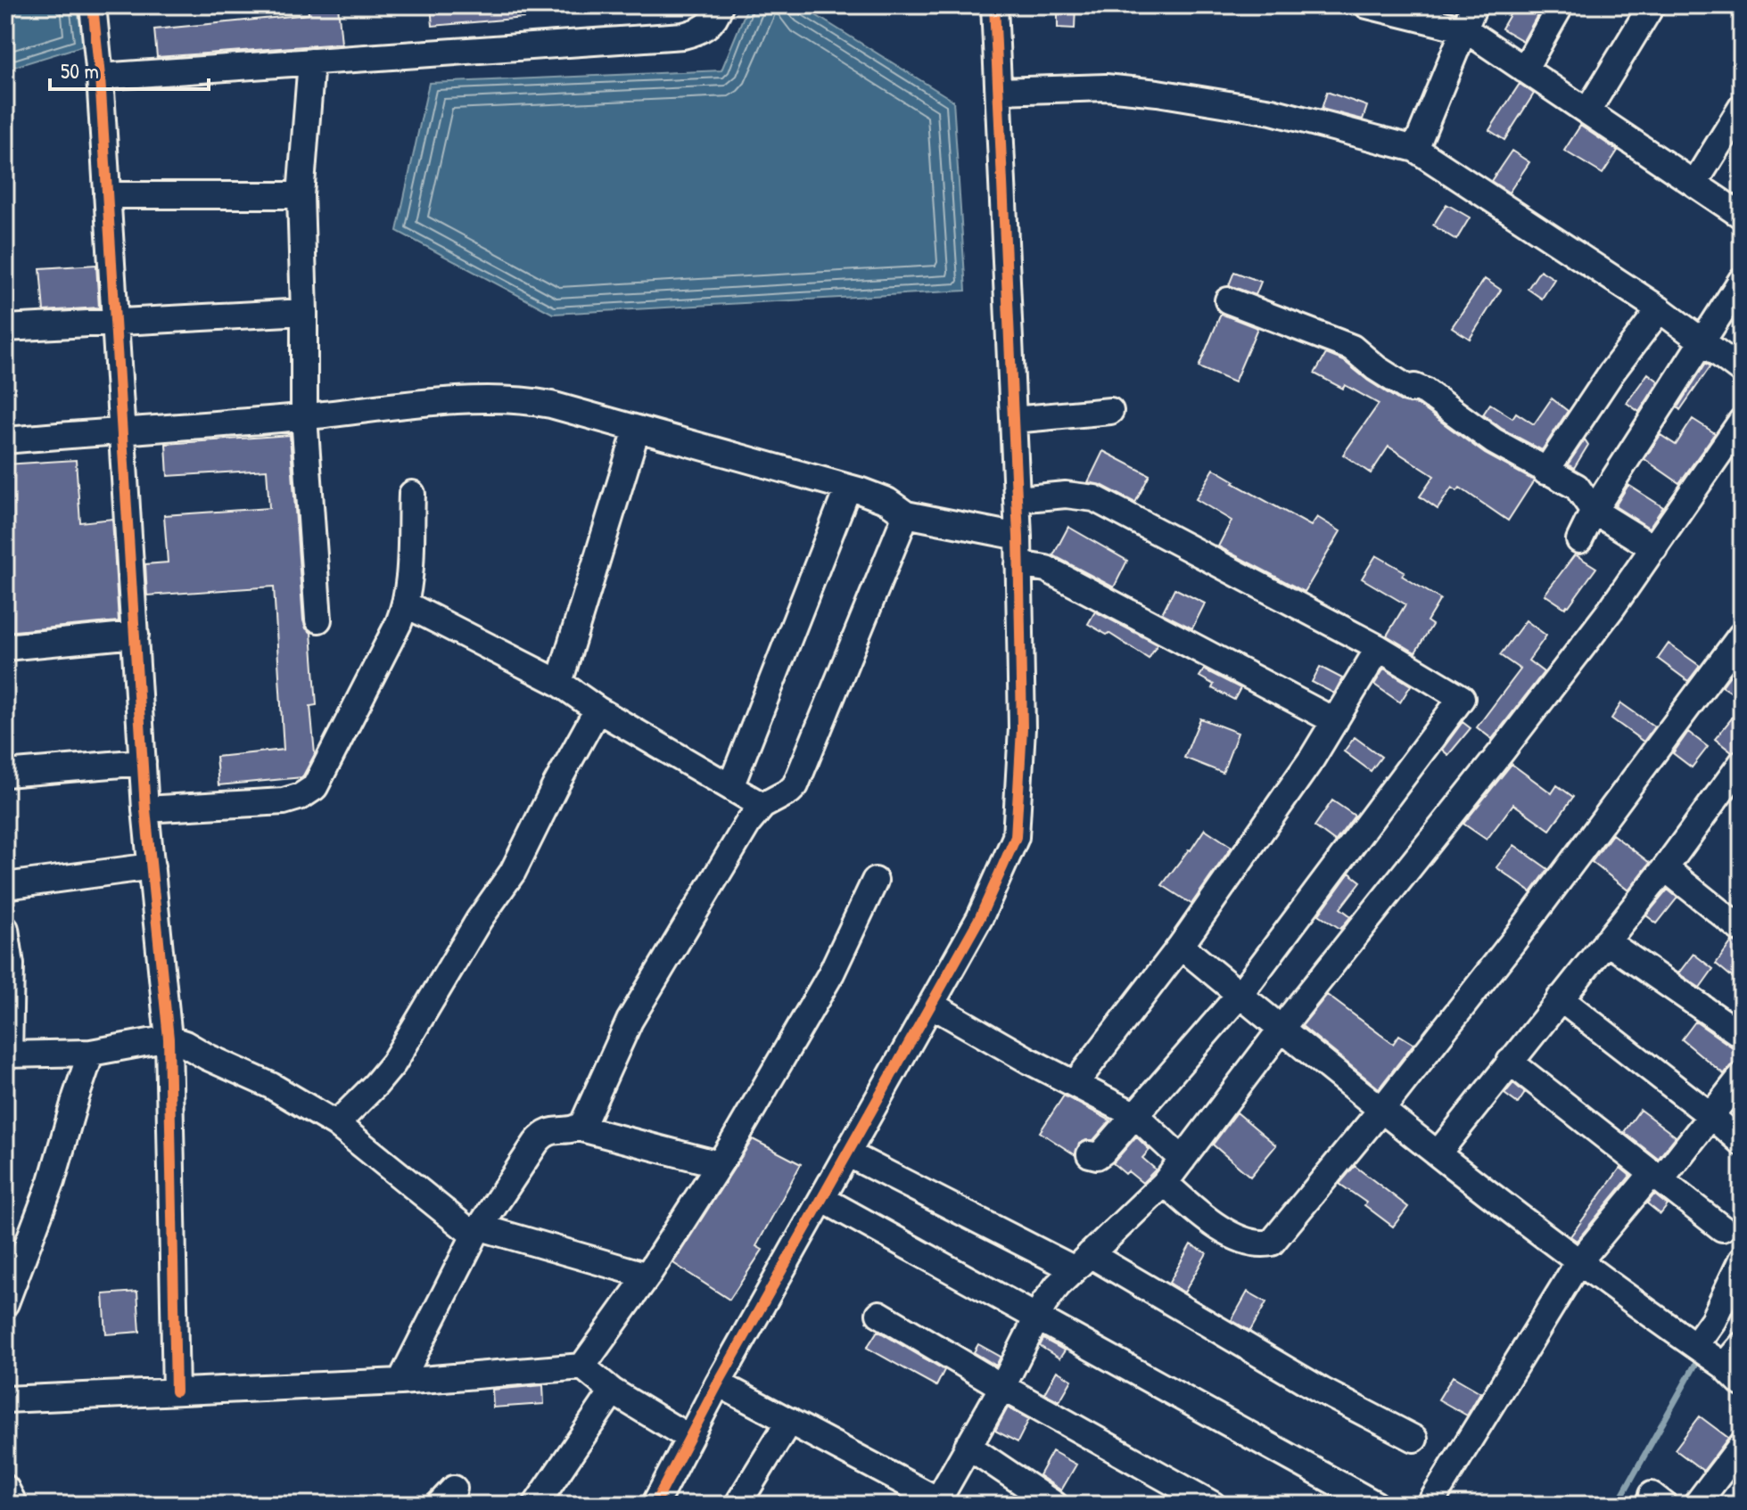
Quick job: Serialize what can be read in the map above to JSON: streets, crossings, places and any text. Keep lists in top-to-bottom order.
{
  "scale_bar": "50 m"
}
